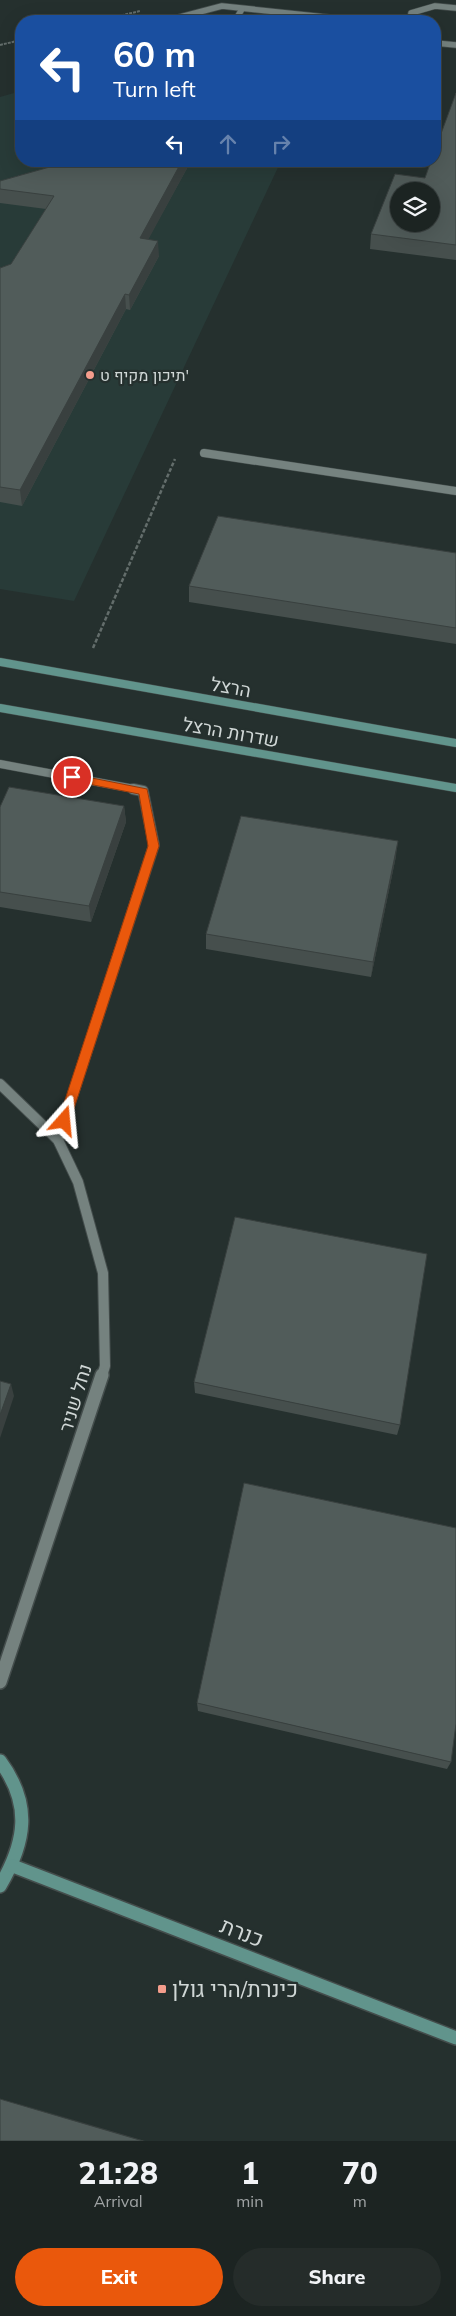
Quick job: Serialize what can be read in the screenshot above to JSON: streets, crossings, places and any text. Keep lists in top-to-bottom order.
{
  "streets": {
    "main road": ["הרצל", "שדרות הרצל", "כנרת"],
    "street": ["נחל שניר"]
  },
  "places": {
    "other": ["תיכון מקיף ט'"],
    "transit": ["כינרת/הרי גולן"]
  },
  "page": {
    "turn": ["60 m", "Turn left"],
    "eta": [
      "21:28",
      "Arrival",
      "1",
      "min",
      "70",
      "m"
    ],
    "buttons": ["Exit", "Share"]
  }
}
